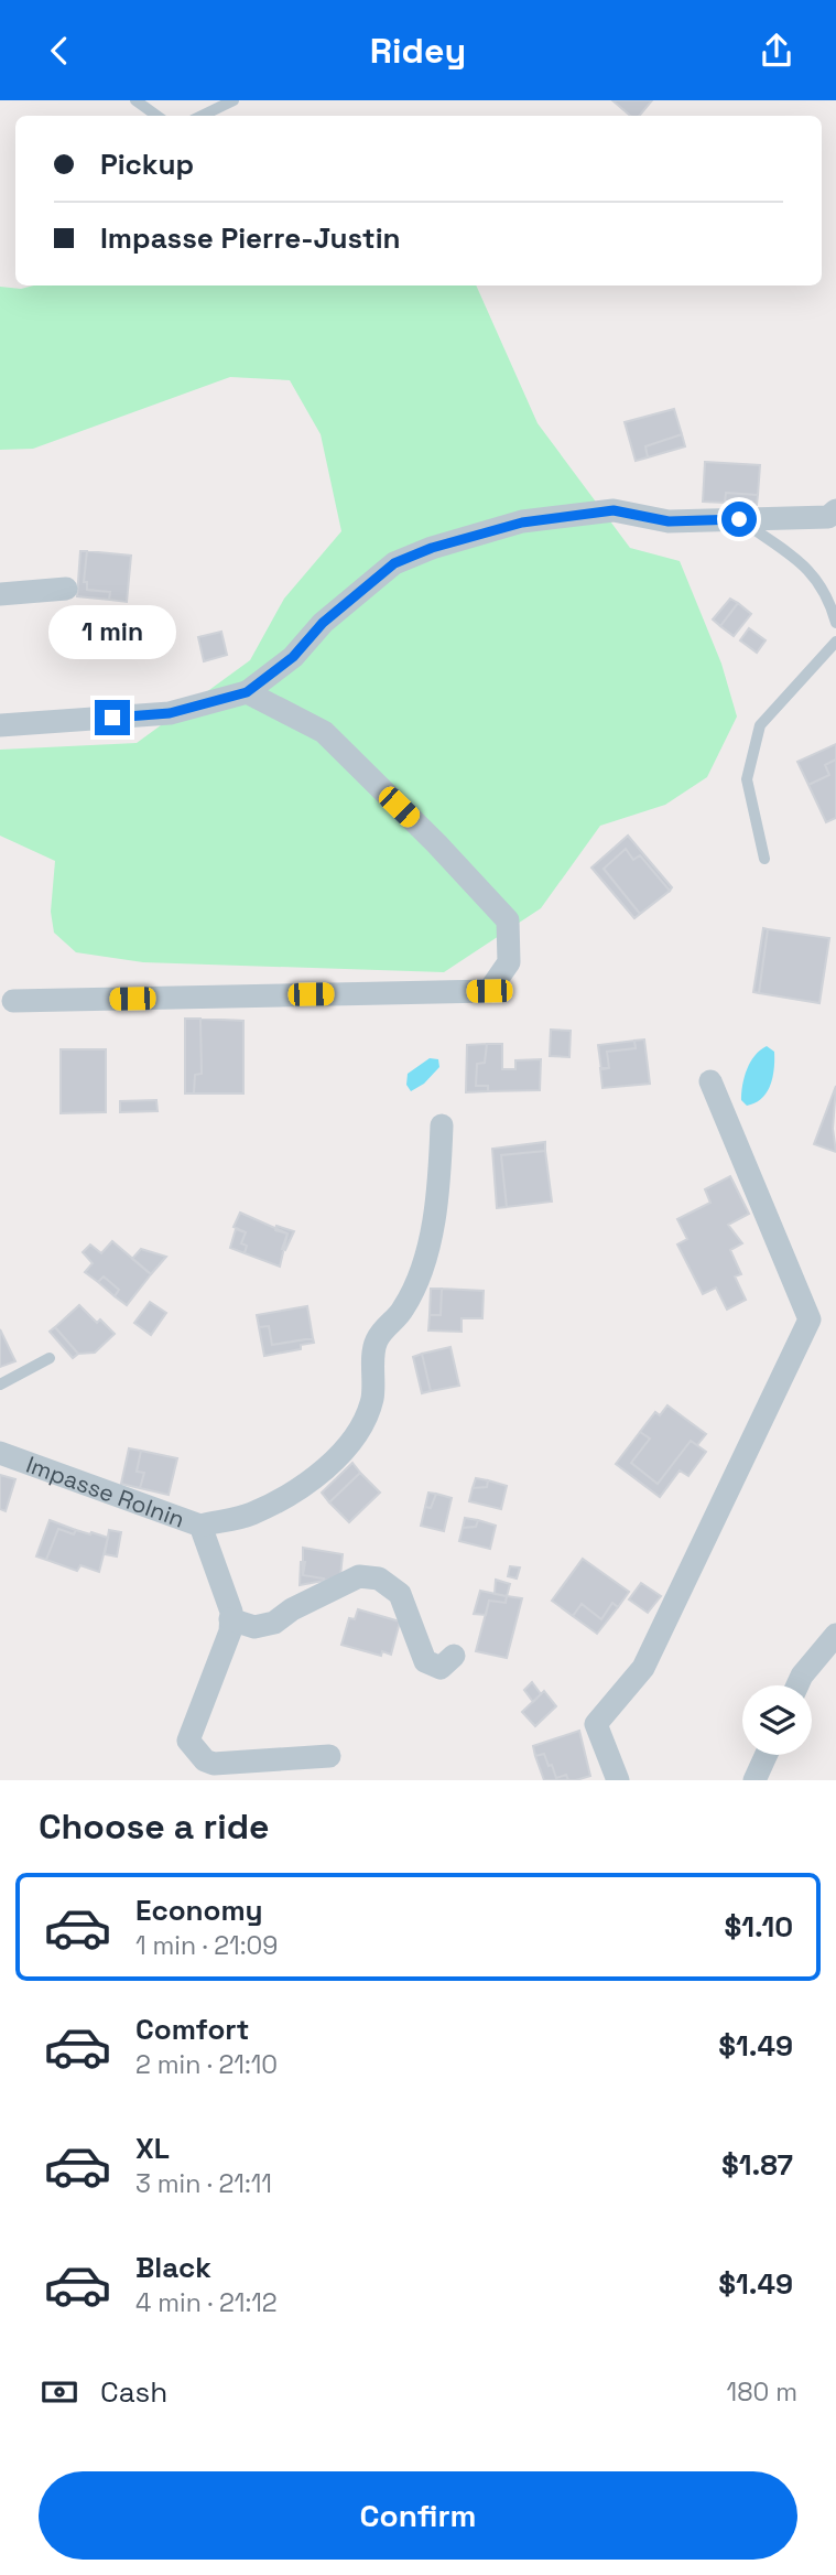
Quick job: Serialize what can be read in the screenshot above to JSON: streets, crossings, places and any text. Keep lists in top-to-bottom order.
{
  "streets": {
    "street": ["Impasse Rolnin"]
  },
  "page": {
    "header": "Ridey",
    "banner": ["Pickup", "Impasse Pierre-Justin"],
    "bubble": "1 min",
    "heading": "Choose a ride",
    "list": [
      {
        "name": "Economy",
        "note": "1 min · 21:09",
        "value": "$1.10"
      },
      {
        "name": "Comfort",
        "note": "2 min · 21:10",
        "value": "$1.49"
      },
      {
        "name": "XL",
        "note": "3 min · 21:11",
        "value": "$1.87"
      },
      {
        "name": "Black",
        "note": "4 min · 21:12",
        "value": "$1.49"
      }
    ],
    "pay": ["Cash", "180 m"],
    "buttons": "Confirm"
  }
}
